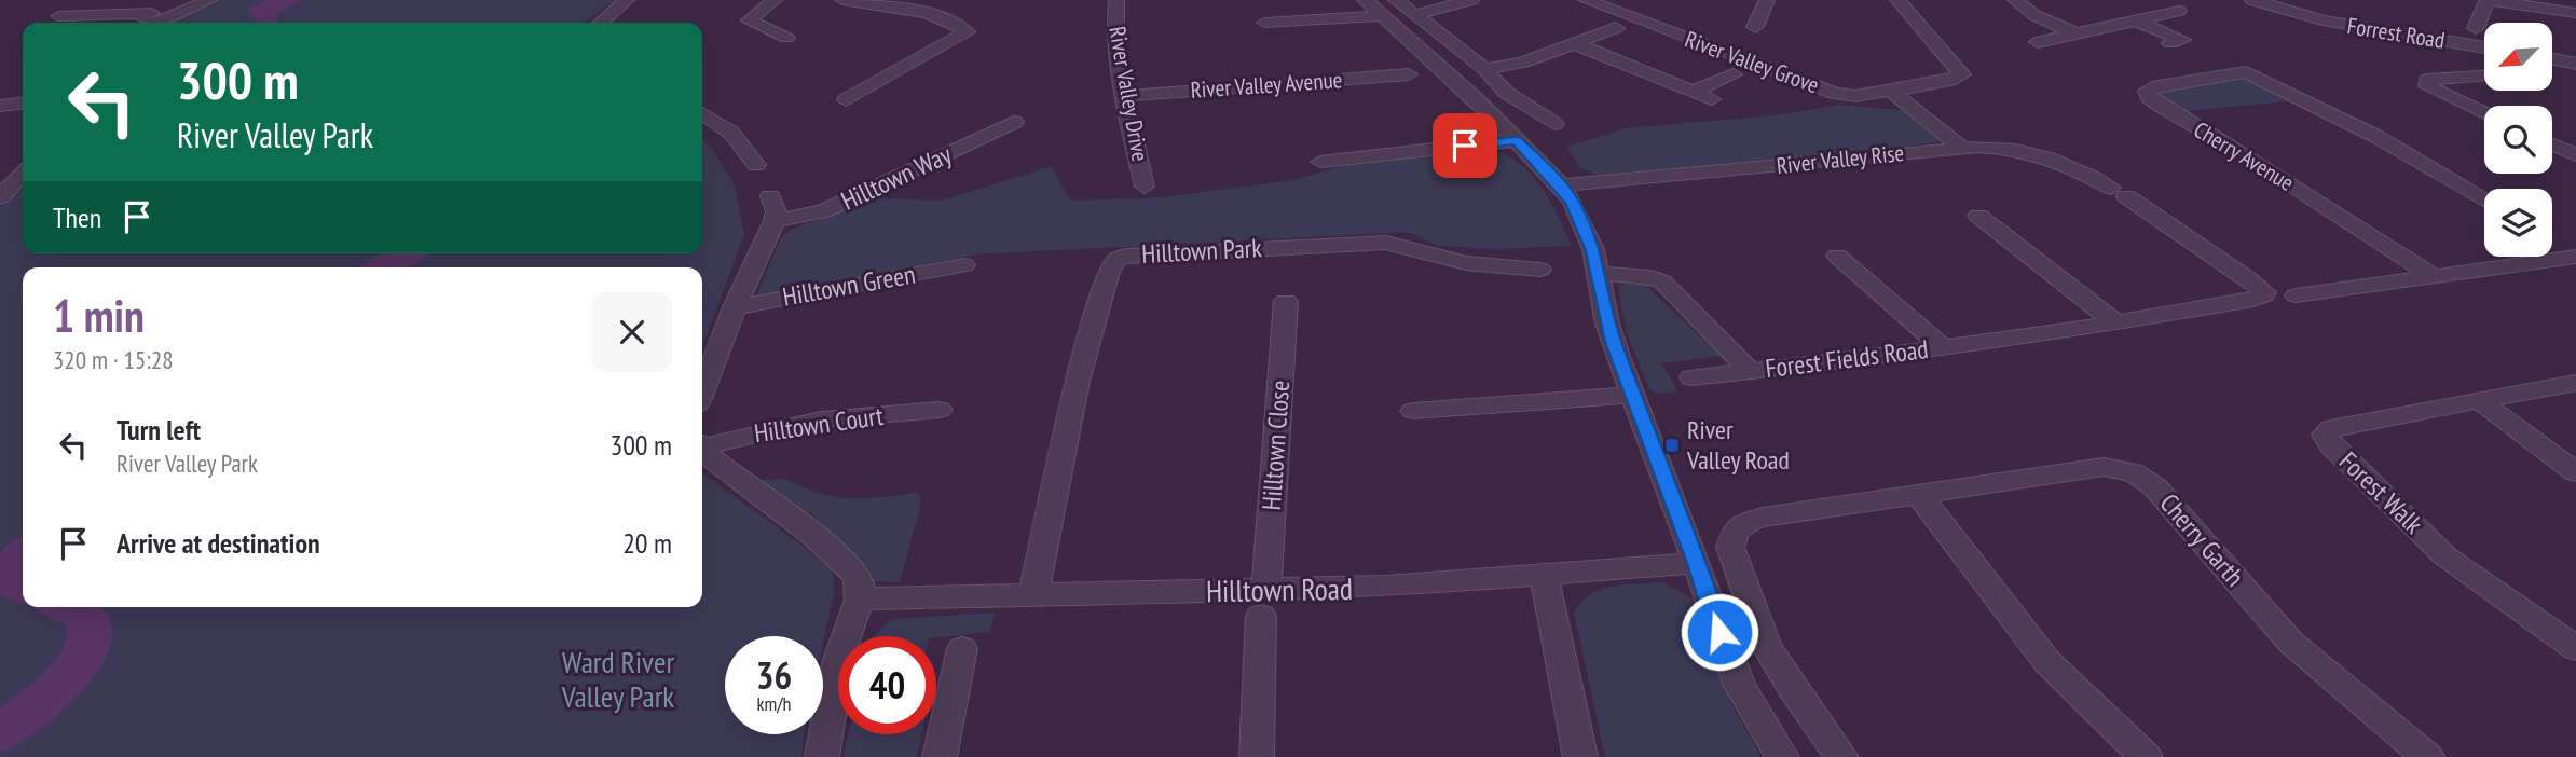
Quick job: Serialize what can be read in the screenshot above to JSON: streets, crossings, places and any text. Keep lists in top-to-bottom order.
{
  "streets": {
    "street": [
      "Forrest Road",
      "River Valley Grove",
      "River Valley Avenue",
      "River Valley Drive",
      "Cherry Avenue",
      "River Valley Rise",
      "Hilltown Way",
      "Hilltown Park",
      "Hilltown Green",
      "Forest Fields Road",
      "Hilltown Court",
      "Hilltown Close",
      "Forest Walk",
      "Cherry Garth",
      "Hilltown Road"
    ]
  },
  "crossings": [
    ["River Valley Avenue", "River Valley Drive"],
    ["River Valley Rise", "Forest Fields Road"],
    ["Hilltown Park", "Hilltown Road"],
    ["Hilltown Close", "Hilltown Road"]
  ],
  "parks": ["Ward River Valley Park"],
  "places": {
    "transit": ["River Valley Road"]
  },
  "north": "bottom left",
  "page": {
    "turn": ["300 m", "River Valley Park"],
    "then": "Then",
    "heading": ["1 min", "320 m · 15:28"],
    "list": [
      {
        "name": "Turn left",
        "note": "River Valley Park",
        "value": "300 m"
      },
      {
        "name": "Arrive at destination",
        "value": "20 m"
      }
    ],
    "speed": "36 km/h",
    "limit": "40"
  }
}
